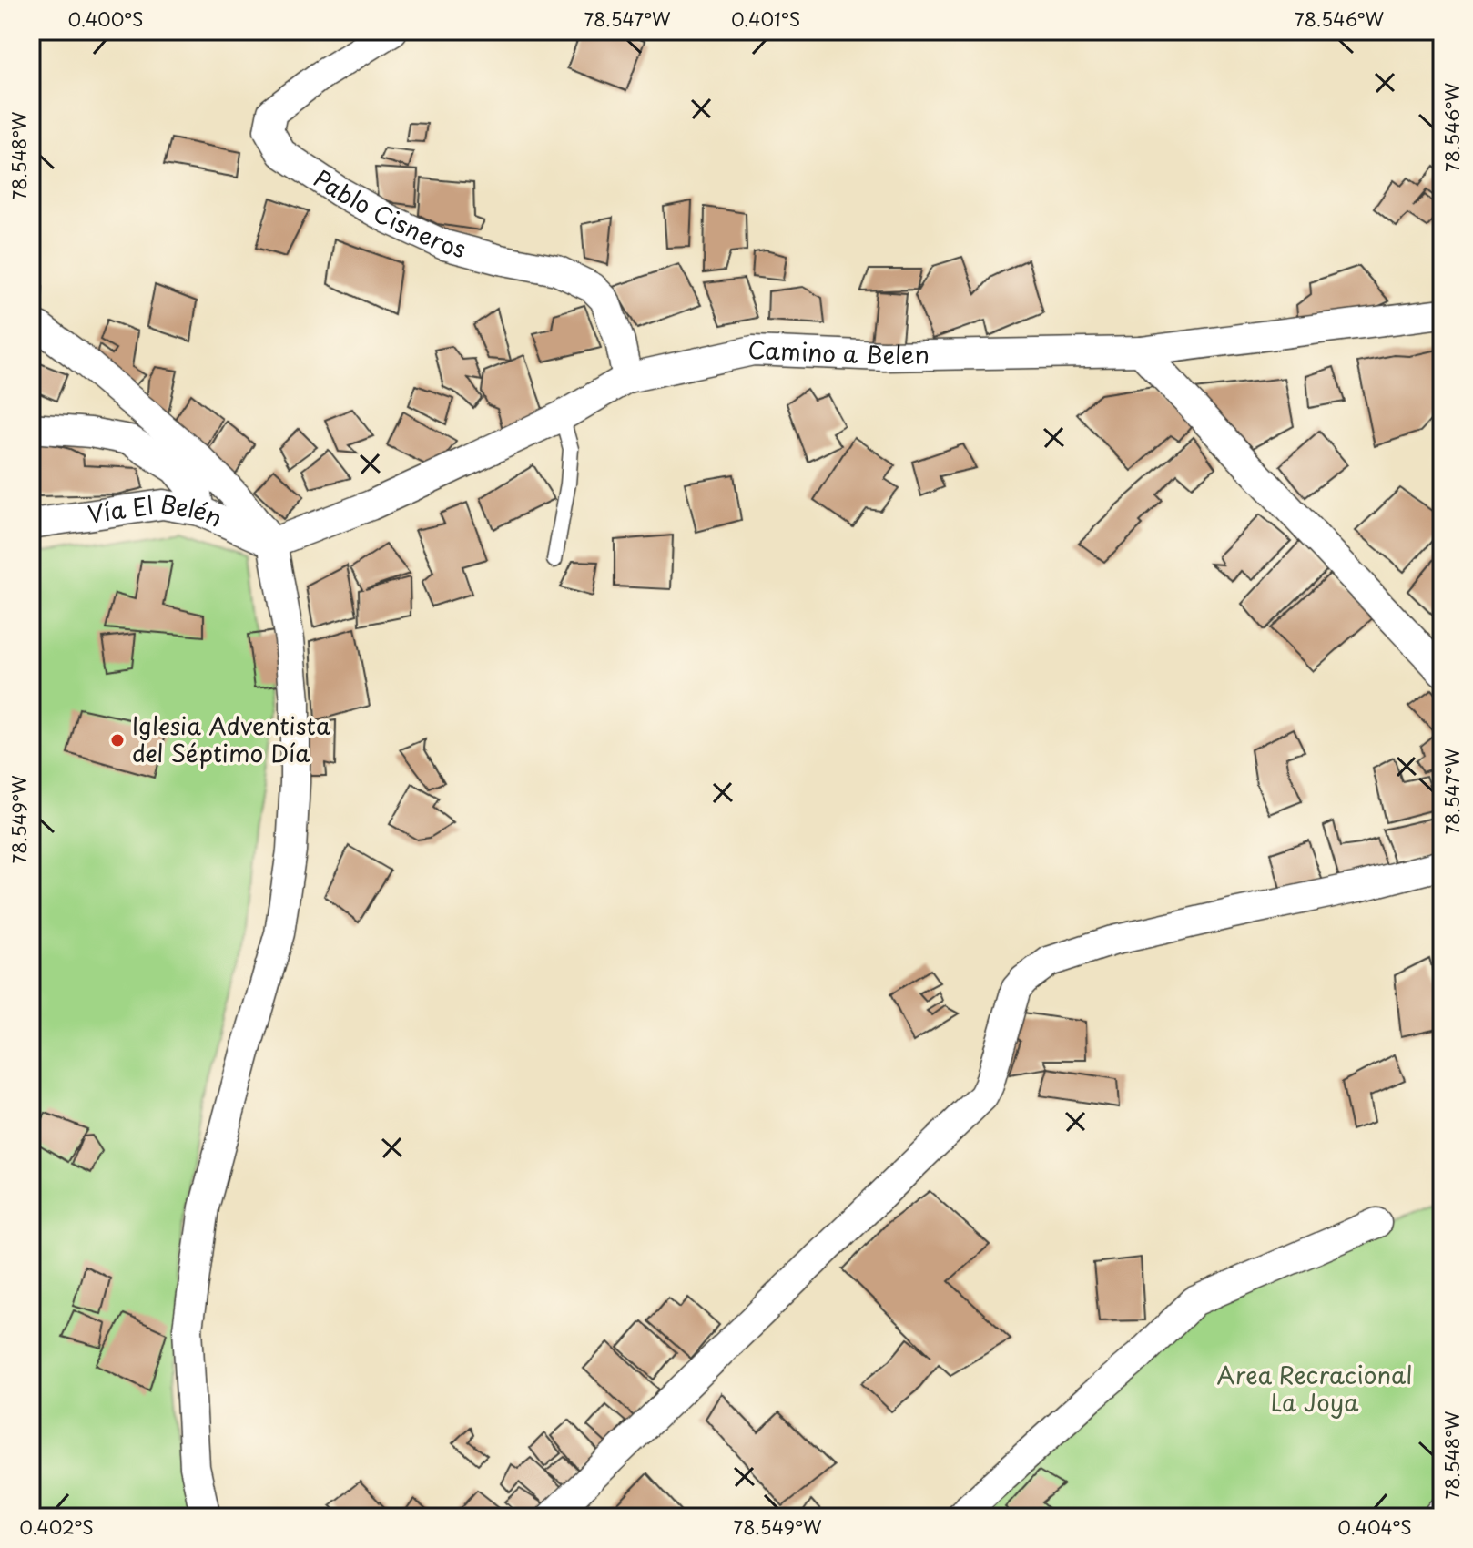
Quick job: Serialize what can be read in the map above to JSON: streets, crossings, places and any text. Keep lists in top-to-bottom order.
{
  "streets": {
    "street": ["Pablo Cisneros", "Camino a Belen", "Vía El Belén"]
  },
  "crossings": [
    ["Pablo Cisneros", "Camino a Belen"],
    ["Camino a Belen", "Vía El Belén"]
  ],
  "parks": ["Area Recracional La Joya"],
  "places": ["Iglesia Adventista del Séptimo Día"],
  "coordinates": [
    "0.400°S",
    "78.547°W",
    "0.401°S",
    "78.546°W",
    "78.548°W",
    "78.549°W",
    "0.402°S",
    "0.404°S"
  ]
}
